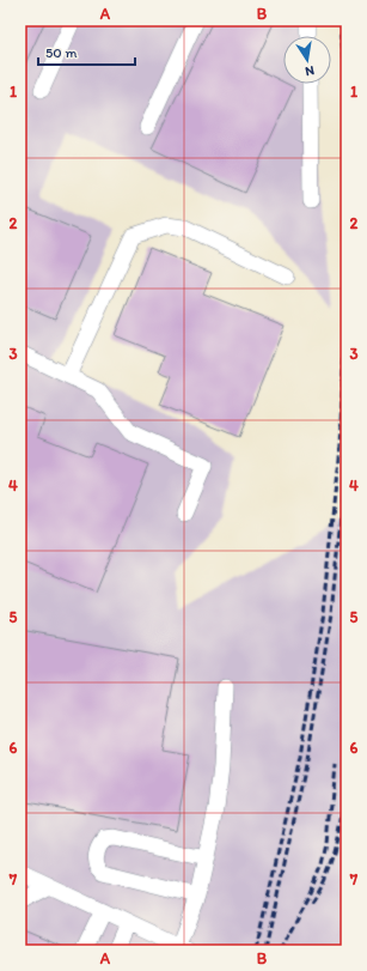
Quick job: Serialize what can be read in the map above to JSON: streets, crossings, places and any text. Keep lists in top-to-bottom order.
{
  "scale_bar": "50 m",
  "north": "bottom",
  "grid": {
    "columns": ["A", "B"],
    "rows": [
      "1",
      "2",
      "3",
      "4",
      "5",
      "6",
      "7"
    ]
  }
}
